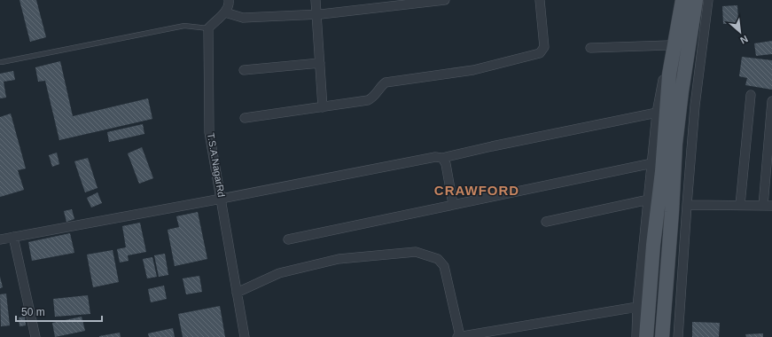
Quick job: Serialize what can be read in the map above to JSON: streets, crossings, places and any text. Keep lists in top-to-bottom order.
{
  "streets": {
    "street": ["T.S.A.NagarRd"]
  },
  "districts": ["CRAWFORD"],
  "scale_bar": "50 m",
  "north": "bottom right"
}
